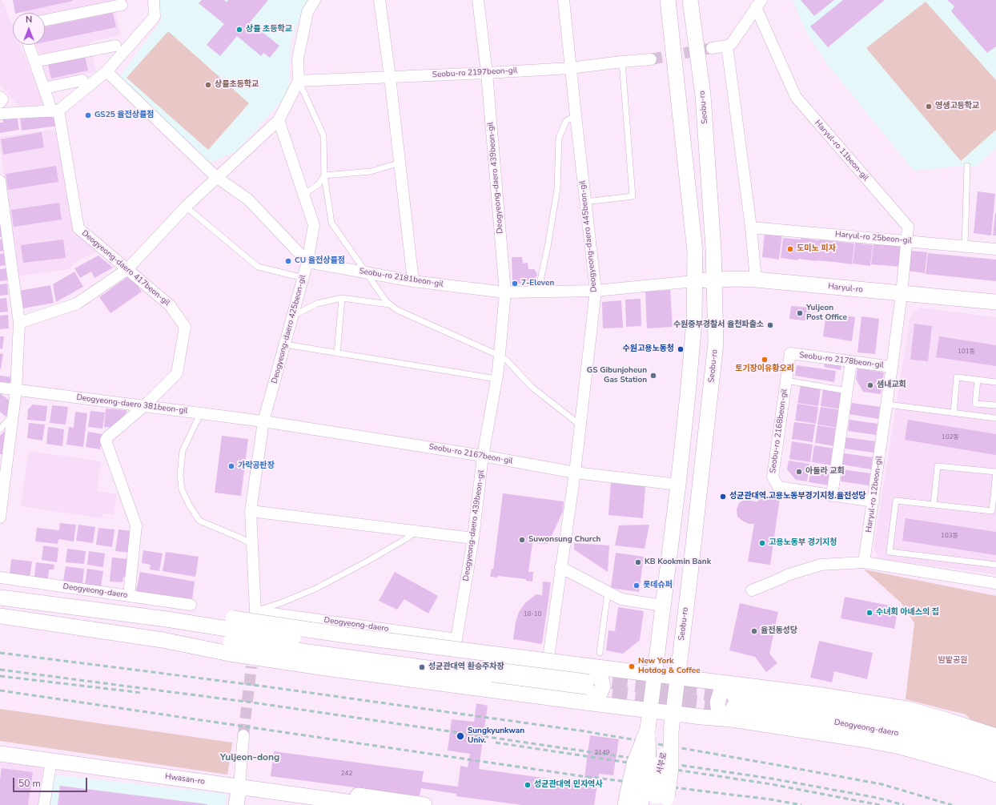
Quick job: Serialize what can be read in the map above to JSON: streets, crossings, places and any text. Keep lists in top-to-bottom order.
{
  "streets": {
    "main road": [
      "Seobu-ro",
      "Haryul-ro",
      "Deogyeong-daero",
      "서부로",
      "Hwasan-ro"
    ],
    "street": [
      "Seobu-ro 2197beon-gil",
      "Haryul-ro 11beon-gil",
      "Deogyeong-daero 439beon-gil",
      "Deogyeong-daero 445beon-gil",
      "Haryul-ro 25beon-gil",
      "Deogyeong-daero 417beon-gil",
      "Seobu-ro 2181beon-gil",
      "Deogyeong-daero 425beon-gil",
      "Seobu-ro 2178beon-gil",
      "Deogyeong-daero 381beon-gil",
      "Seobu-ro 2168beon-gil",
      "Seobu-ro 2167beon-gil",
      "Haryul-ro 12beon-gil"
    ]
  },
  "crossings": [
    ["Seobu-ro 2197beon-gil", "Deogyeong-daero 439beon-gil"],
    ["Seobu-ro 2197beon-gil", "Deogyeong-daero 445beon-gil"],
    ["Seobu-ro", "Haryul-ro"],
    ["Seobu-ro", "서부로"],
    ["Haryul-ro 11beon-gil", "Haryul-ro 25beon-gil"],
    ["Haryul-ro 11beon-gil", "Haryul-ro"],
    ["Haryul-ro 11beon-gil", "Haryul-ro 12beon-gil"],
    ["Deogyeong-daero 439beon-gil", "Seobu-ro 2181beon-gil"],
    ["Deogyeong-daero 439beon-gil", "Seobu-ro 2167beon-gil"],
    ["Deogyeong-daero 439beon-gil", "Deogyeong-daero"],
    ["Deogyeong-daero 445beon-gil", "Seobu-ro 2181beon-gil"],
    ["Deogyeong-daero 445beon-gil", "Seobu-ro 2167beon-gil"],
    ["Deogyeong-daero 417beon-gil", "Deogyeong-daero 381beon-gil"],
    ["Deogyeong-daero 417beon-gil", "Deogyeong-daero"],
    ["Seobu-ro 2181beon-gil", "Haryul-ro"],
    ["Seobu-ro 2181beon-gil", "Deogyeong-daero 425beon-gil"],
    ["Haryul-ro", "Haryul-ro 12beon-gil"],
    ["Deogyeong-daero 425beon-gil", "Deogyeong-daero 381beon-gil"],
    ["Deogyeong-daero 425beon-gil", "Seobu-ro 2167beon-gil"],
    ["Deogyeong-daero 425beon-gil", "Deogyeong-daero"],
    ["Seobu-ro 2178beon-gil", "Seobu-ro 2168beon-gil"],
    ["Seobu-ro 2178beon-gil", "Haryul-ro 12beon-gil"],
    ["Deogyeong-daero 381beon-gil", "Seobu-ro 2167beon-gil"],
    ["Seobu-ro 2168beon-gil", "Haryul-ro 12beon-gil"]
  ],
  "districts": ["Yuljeon-dong"],
  "parks": ["밤밭공원"],
  "places": [
    "상률 초등학교",
    "상률초등학교",
    "영생고등학교",
    "GS25 율전상률점",
    "도미노 피자",
    "CU 율전상률점",
    "7-Eleven",
    "Yuljeon Post Office",
    "수원중부경찰서 율천파출소",
    "수원고용노동청",
    "토기장이유황오리",
    "GS Gibunjoheun Gas Station",
    "샘내교회",
    "가락공판장",
    "아둘라 교회",
    "성균관대역.고용노동부경기지청.율전성당",
    "Suwonsung Church",
    "고용노동부 경기지청",
    "KB Kookmin Bank",
    "롯데슈퍼",
    "수녀회 아녜스의 집",
    "율전동성당",
    "New York Hotdog & Coffee",
    "성균관대역 환승주차장",
    "Sungkyunkwan Univ.",
    "성균관대역 민자역사"
  ],
  "house_numbers": [
    "101동",
    "102동",
    "103동",
    "18-10",
    "2149",
    "242"
  ],
  "scale_bar": "50 m",
  "north": "top"
}
